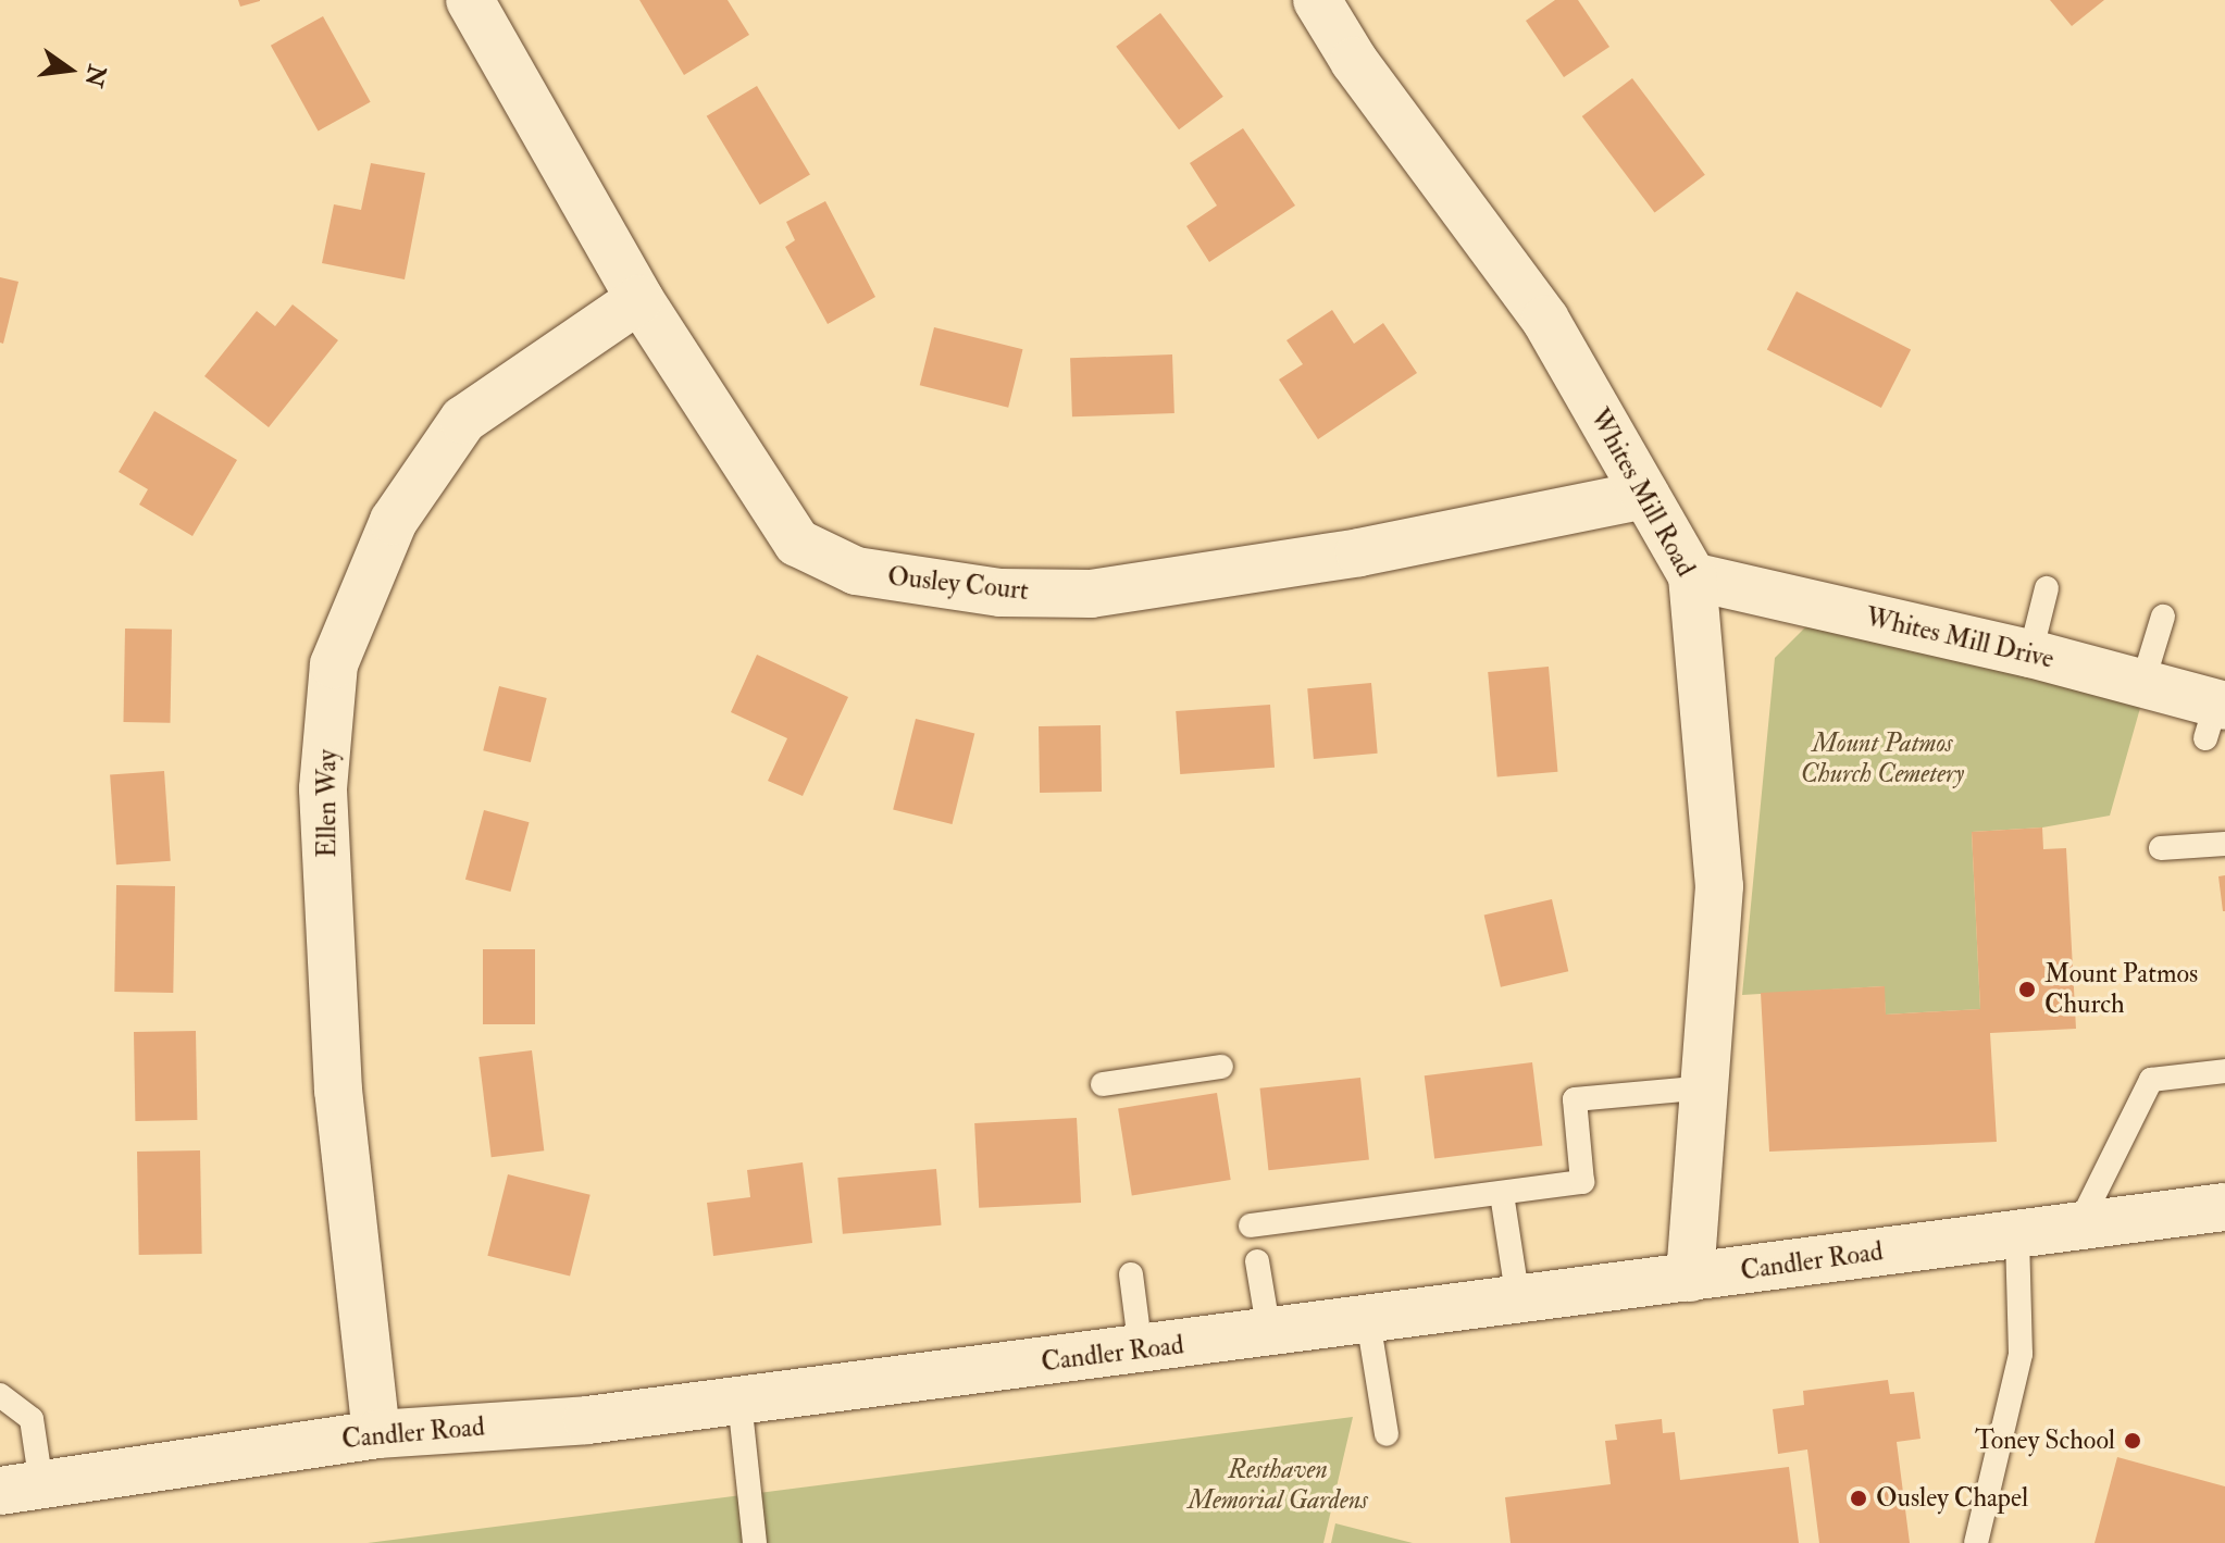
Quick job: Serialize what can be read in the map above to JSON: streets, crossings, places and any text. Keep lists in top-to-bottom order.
{
  "streets": {
    "street": [
      "Whites Mill Road",
      "Ousley Court",
      "Whites Mill Drive",
      "Ellen Way",
      "Candler Road"
    ]
  },
  "crossings": [
    ["Whites Mill Road", "Ousley Court"],
    ["Whites Mill Road", "Whites Mill Drive"],
    ["Whites Mill Road", "Candler Road"],
    ["Ousley Court", "Ellen Way"],
    ["Ellen Way", "Candler Road"]
  ],
  "parks": ["Mount Patmos Church Cemetery", "Resthaven Memorial Gardens"],
  "places": ["Mount Patmos Church", "Toney School", "Ousley Chapel"],
  "north": "right"
}
